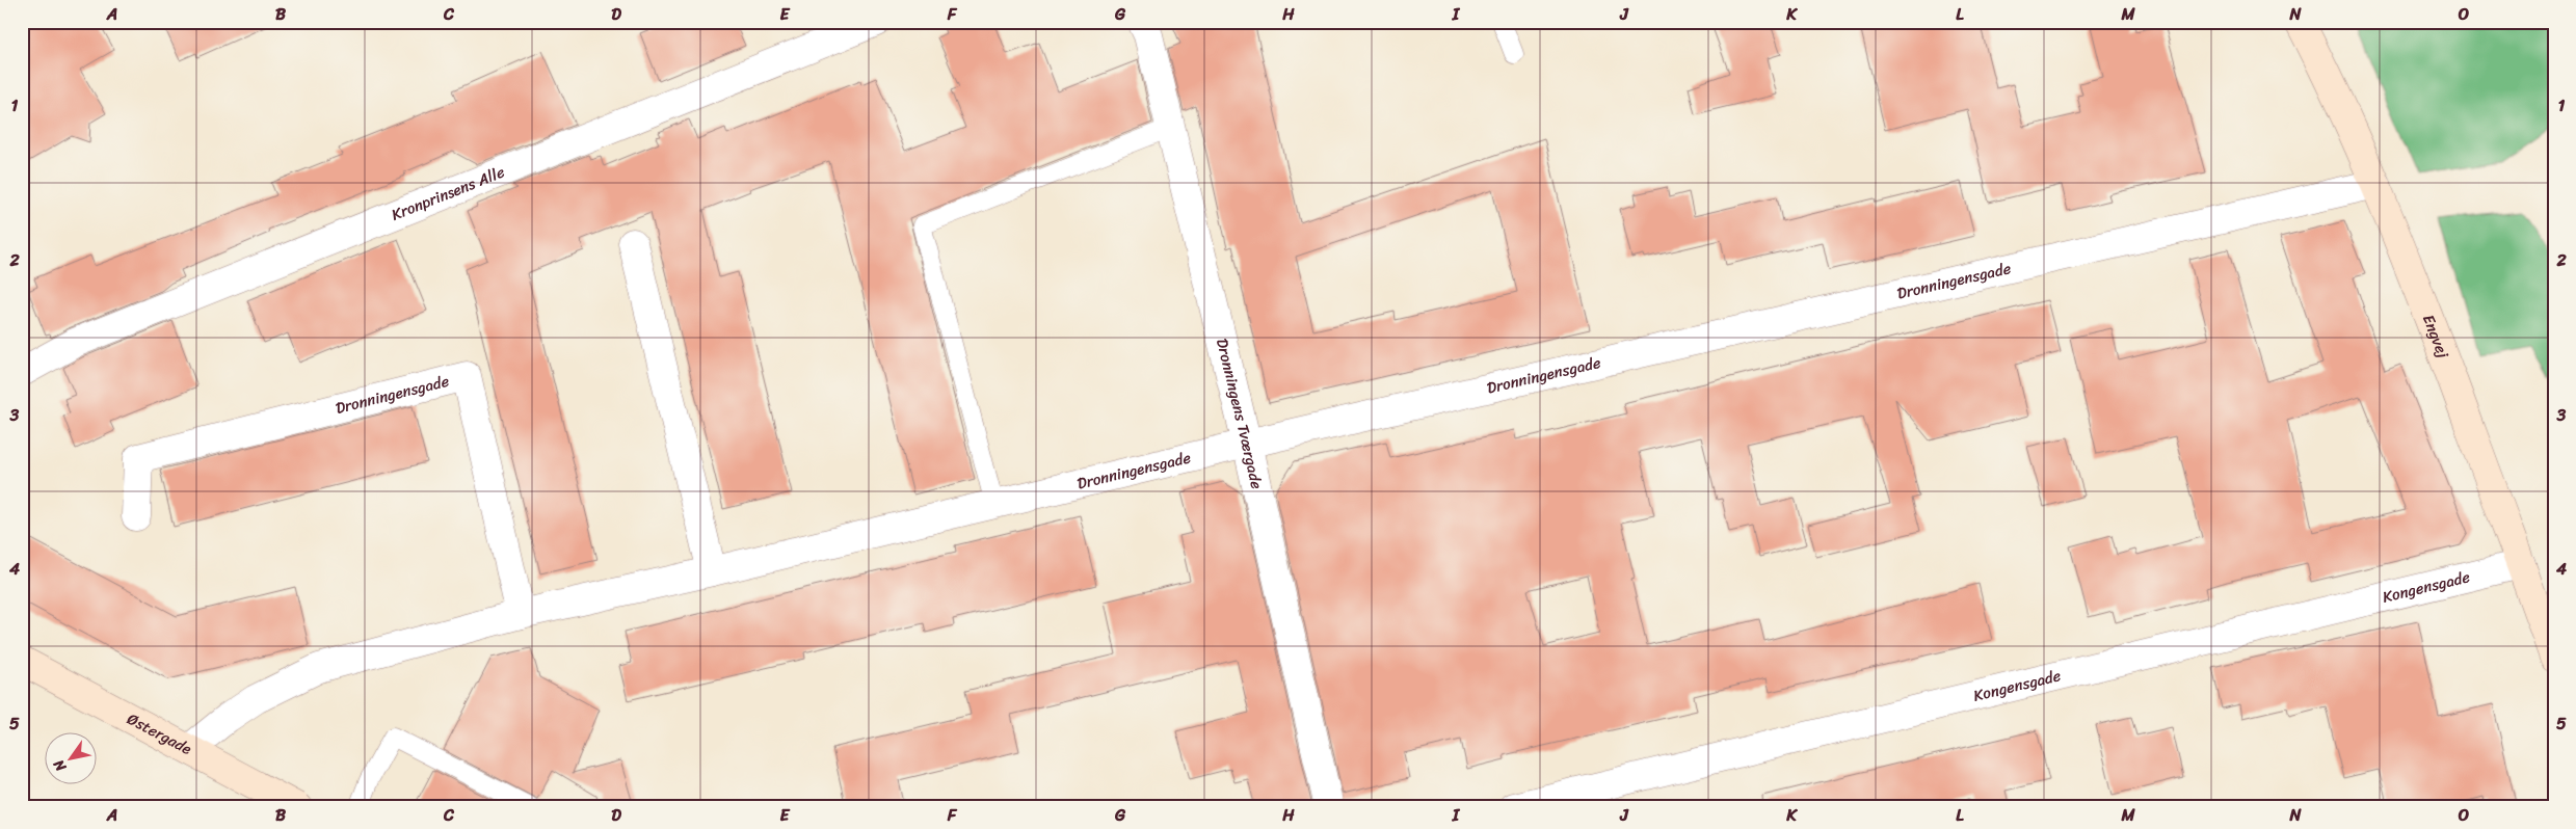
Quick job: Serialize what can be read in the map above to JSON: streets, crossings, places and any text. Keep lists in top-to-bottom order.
{
  "streets": {
    "street": [
      "Kronprinsens Alle",
      "Dronningensgade",
      "Engvej",
      "Dronningens Tværgade",
      "Kongensgade",
      "Østergade"
    ]
  },
  "crossings": [
    ["Dronningensgade", "Engvej"],
    ["Dronningensgade", "Dronningens Tværgade"],
    ["Dronningensgade", "Østergade"],
    ["Engvej", "Kongensgade"]
  ],
  "north": "bottom left",
  "grid": {
    "columns": [
      "A",
      "B",
      "C",
      "D",
      "E",
      "F",
      "G",
      "H",
      "I",
      "J",
      "K",
      "L",
      "M",
      "N",
      "O"
    ],
    "rows": [
      "1",
      "2",
      "3",
      "4",
      "5"
    ]
  }
}
